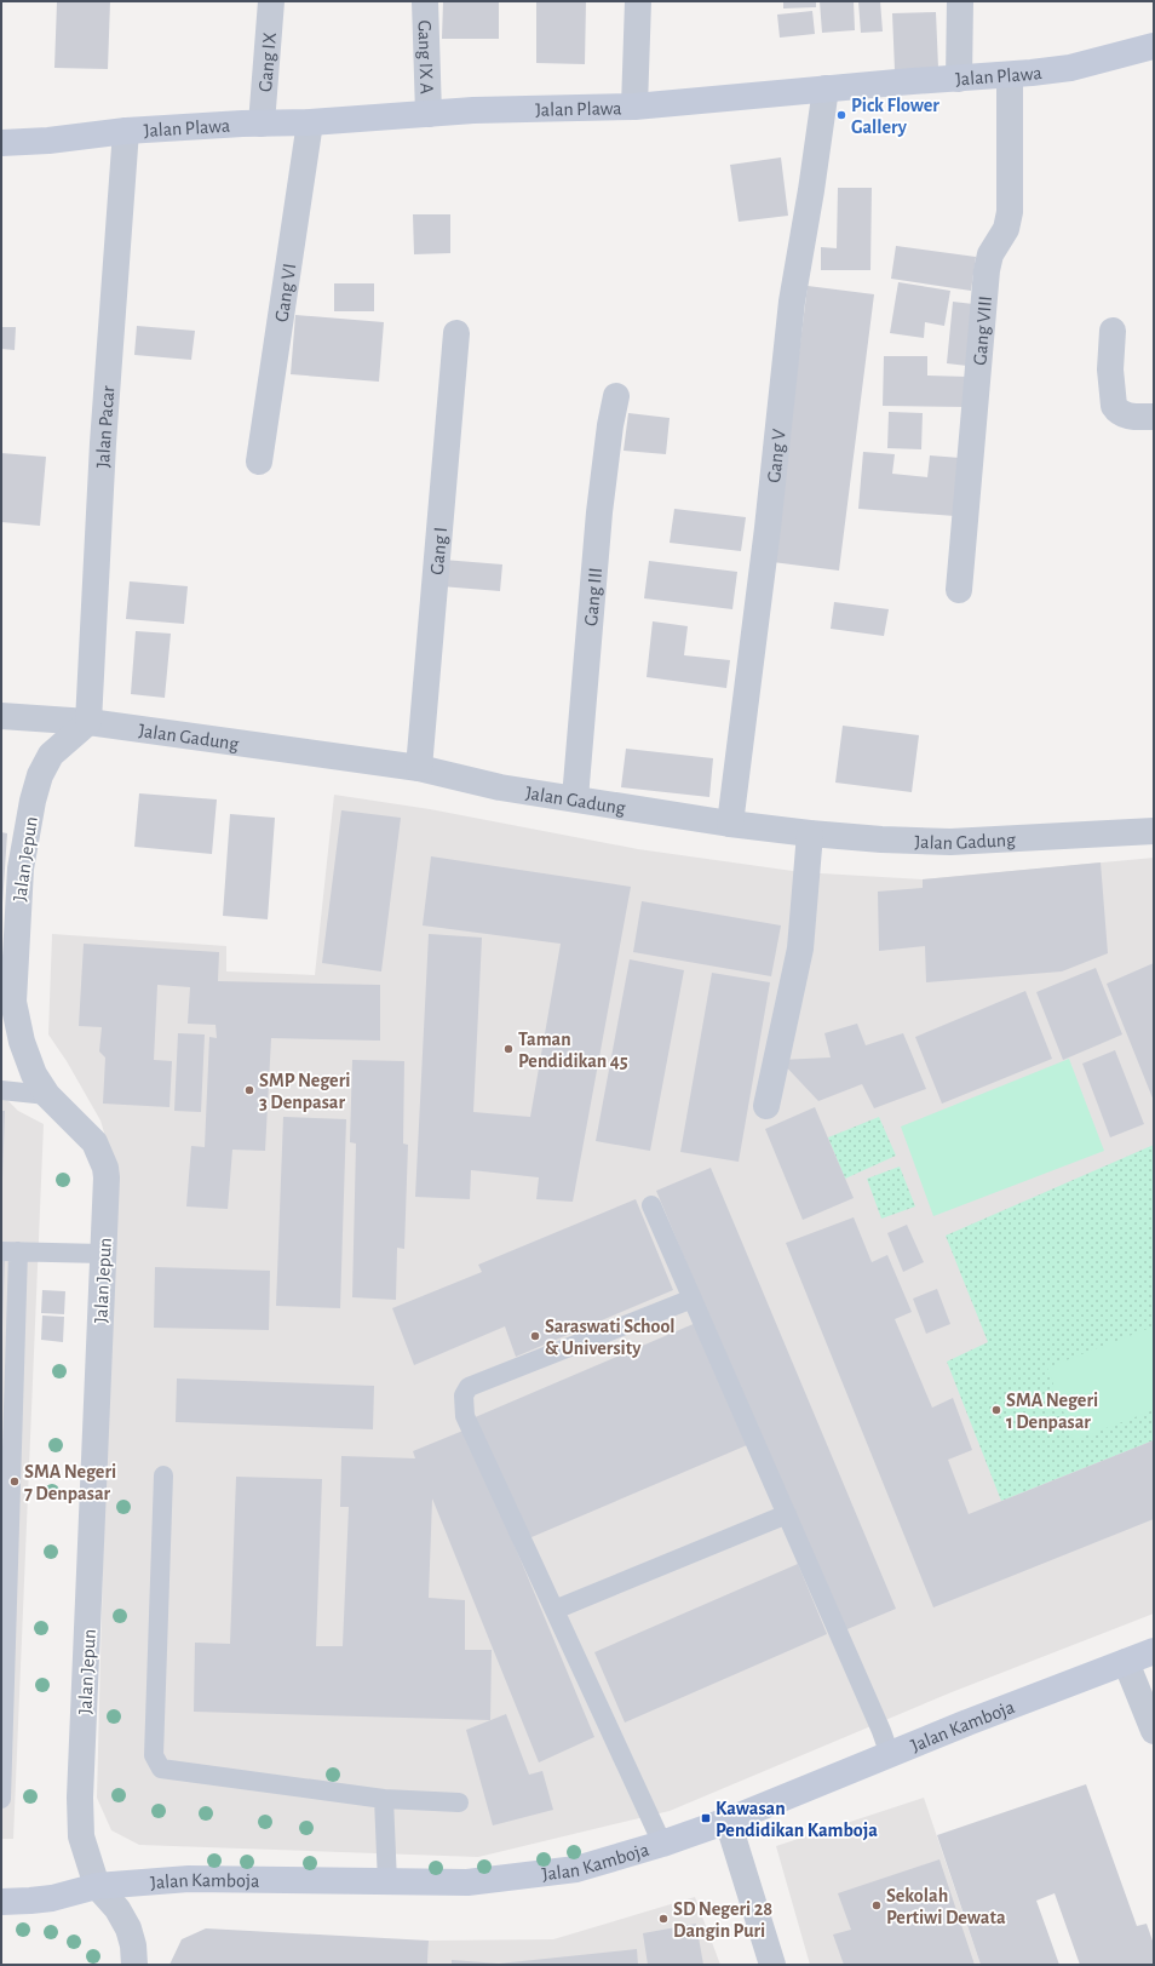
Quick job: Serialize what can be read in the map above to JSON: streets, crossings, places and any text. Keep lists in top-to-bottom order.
{
  "streets": {
    "street": [
      "Gang IX A",
      "Gang IX",
      "Jalan Plawa",
      "Gang VI",
      "Gang VIII",
      "Jalan Pacar",
      "Gang V",
      "Gang I",
      "Gang III",
      "Jalan Gadung",
      "Jalan Jepun",
      "Jalan Kamboja"
    ]
  },
  "crossings": [
    ["Gang IX A", "Jalan Plawa"],
    ["Gang IX", "Jalan Plawa"],
    ["Jalan Plawa", "Gang VI"],
    ["Jalan Plawa", "Gang VIII"],
    ["Jalan Plawa", "Jalan Pacar"],
    ["Jalan Plawa", "Gang V"],
    ["Jalan Pacar", "Jalan Gadung"],
    ["Jalan Pacar", "Jalan Jepun"],
    ["Gang V", "Jalan Gadung"],
    ["Gang I", "Jalan Gadung"],
    ["Gang III", "Jalan Gadung"],
    ["Jalan Gadung", "Jalan Jepun"],
    ["Jalan Jepun", "Jalan Kamboja"]
  ],
  "places": {
    "other": [
      "Pick Flower Gallery",
      "Taman Pendidikan 45",
      "SMP Negeri 3 Denpasar",
      "Saraswati School & University",
      "SMA Negeri 1 Denpasar",
      "SMA Negeri 7 Denpasar",
      "Sekolah Pertiwi Dewata",
      "SD Negeri 28 Dangin Puri"
    ],
    "transit": ["Kawasan Pendidikan Kamboja"]
  }
}
